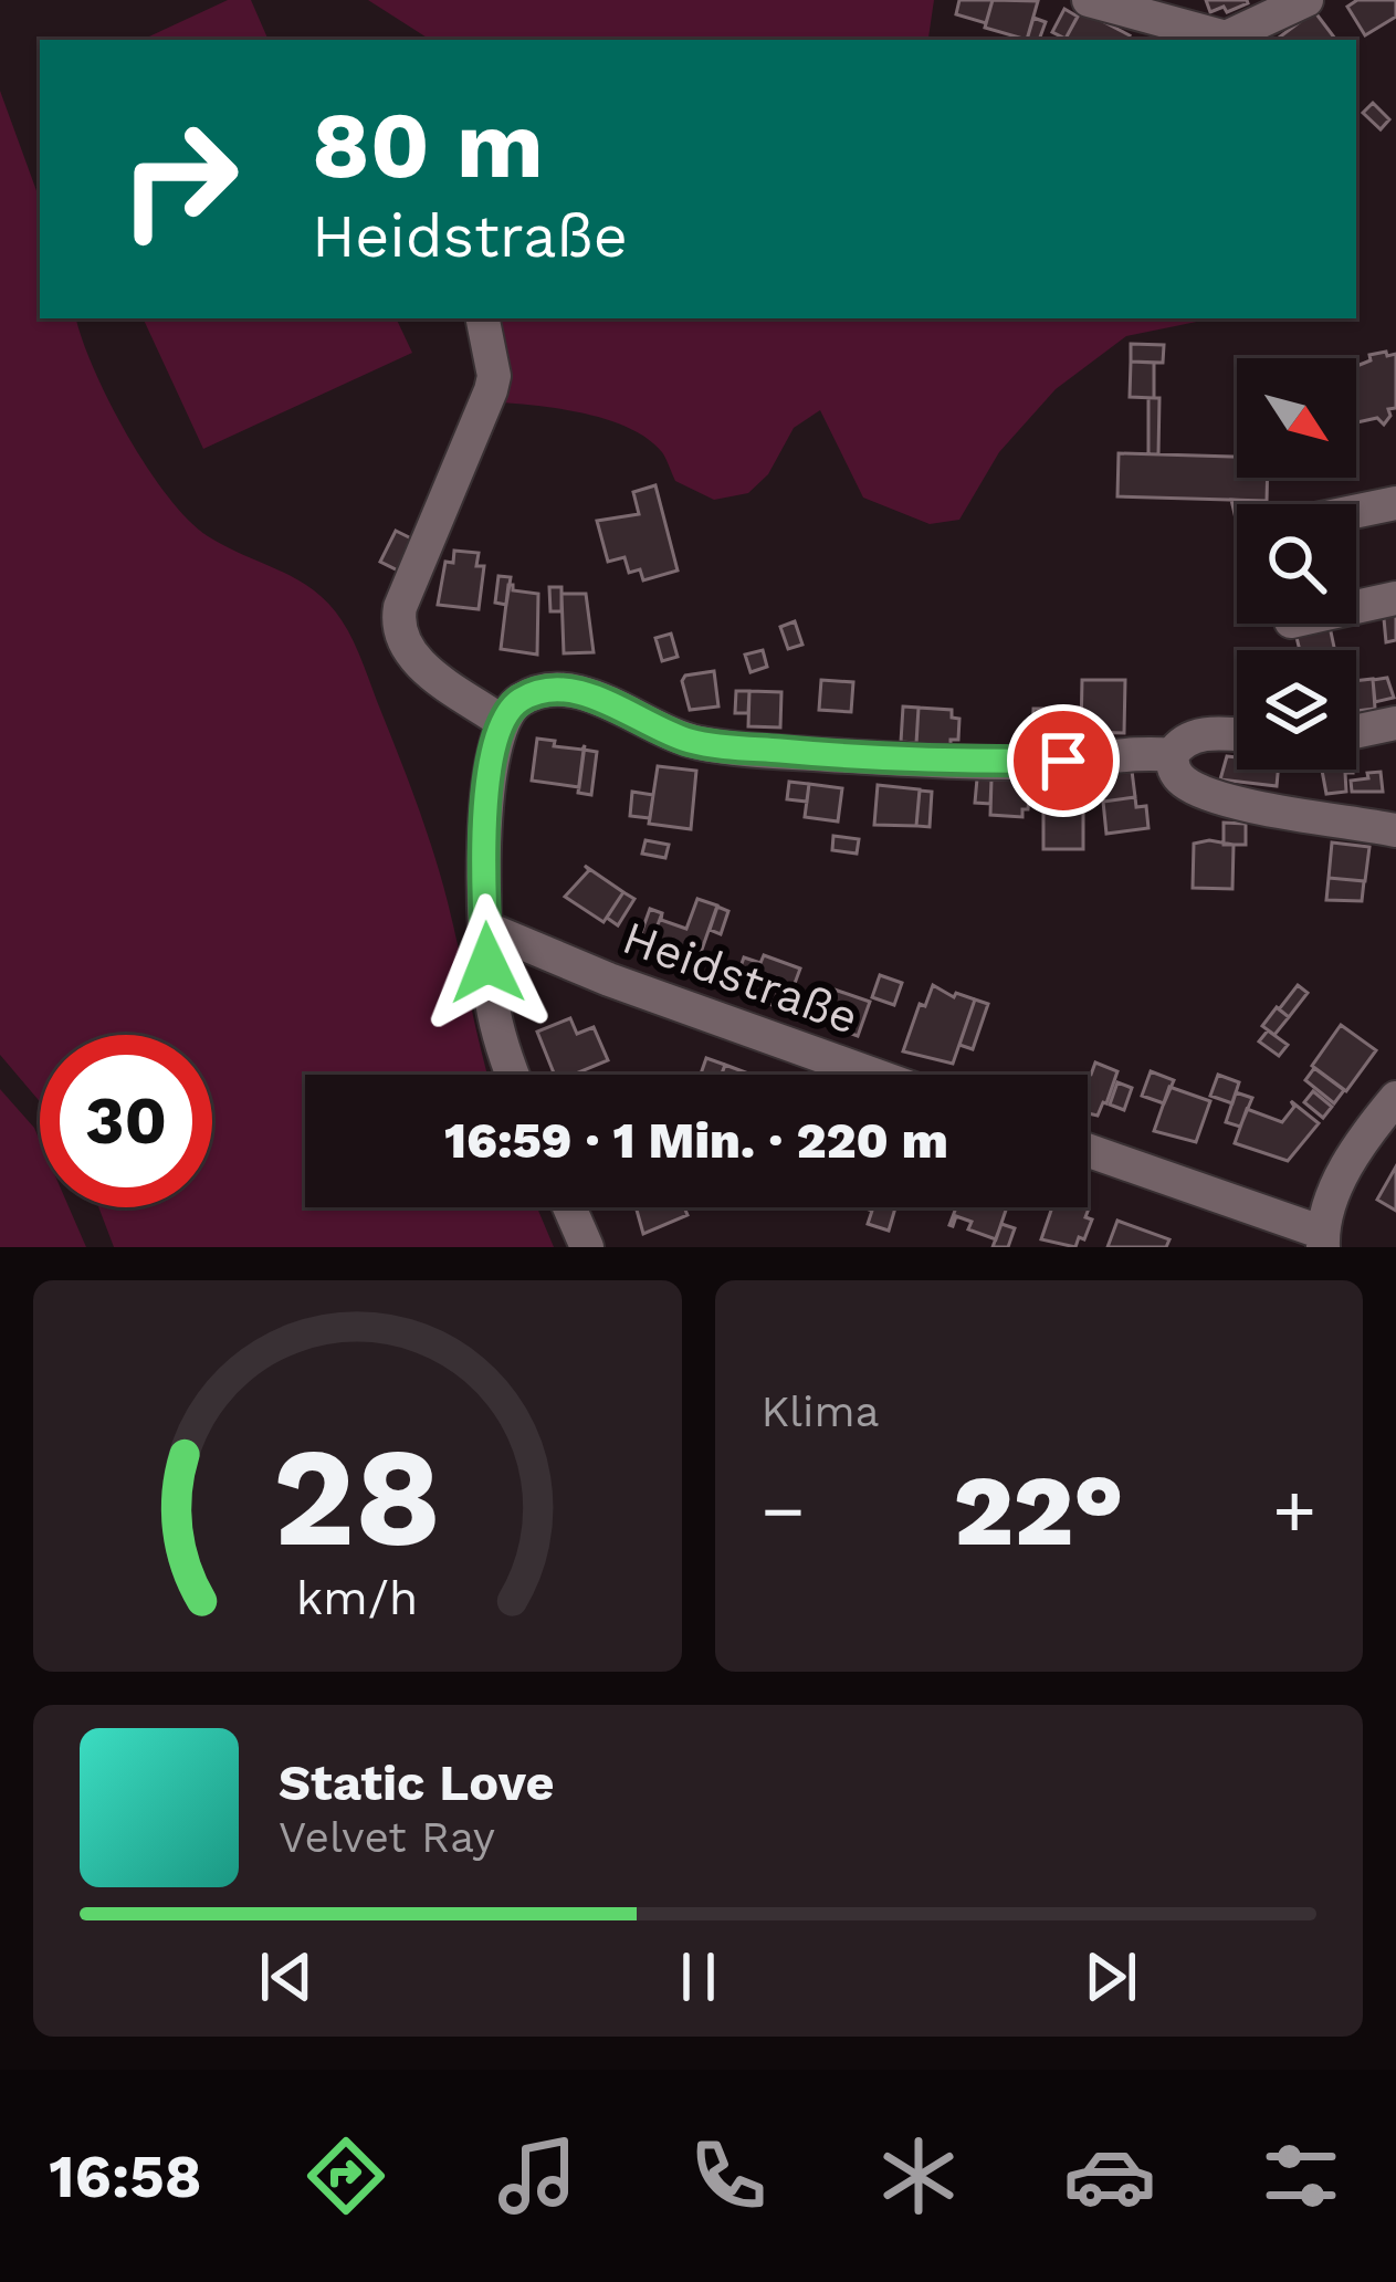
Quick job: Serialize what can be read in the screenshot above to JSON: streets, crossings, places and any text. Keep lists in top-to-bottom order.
{
  "streets": {
    "street": ["Heidstraße"]
  },
  "north": "bottom right",
  "page": {
    "turn": ["80 m", "Heidstraße"],
    "limit": "30",
    "trip": "16:59 · 1 Min. · 220 m",
    "tile": "Klima",
    "heat": ["−", "22°", "+"],
    "song": ["Static Love", "Velvet Ray"],
    "tabs": "16:58",
    "gauge": ["28", "km/h"]
  }
}
